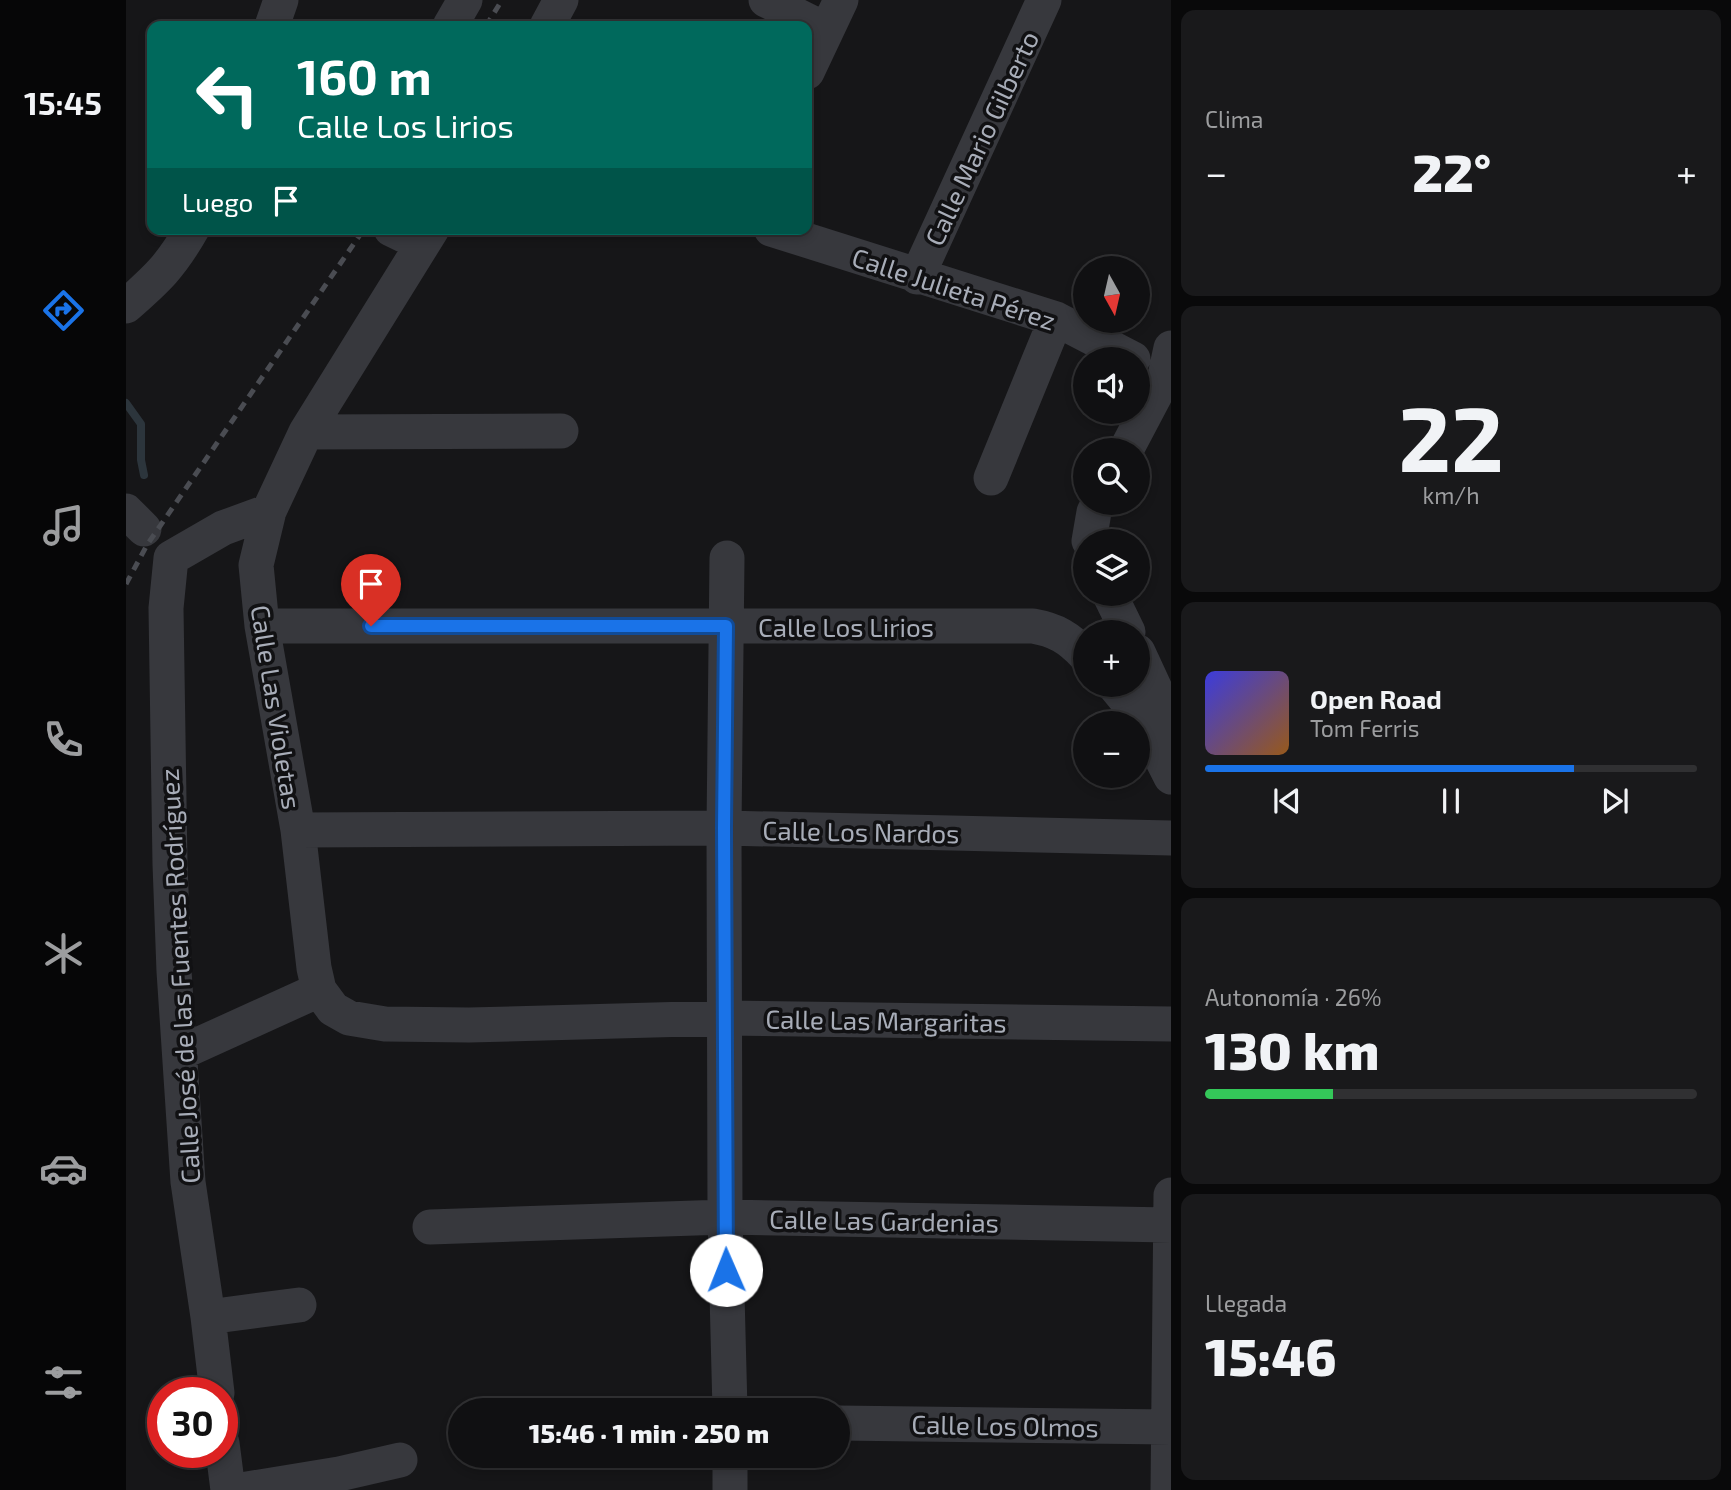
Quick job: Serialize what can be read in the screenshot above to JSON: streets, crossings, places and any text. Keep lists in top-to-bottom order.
{
  "streets": {
    "street": [
      "Calle Mario Gilberto",
      "Calle Julieta Pérez",
      "Calle Los Lirios",
      "Calle Las Violetas",
      "Calle Los Nardos",
      "Calle José de las Fuentes Rodríguez",
      "Calle Las Margaritas",
      "Calle Las Gardenias",
      "Calle Los Olmos"
    ]
  },
  "crossings": [
    ["Calle Mario Gilberto", "Calle Julieta Pérez"],
    ["Calle Los Lirios", "Calle Las Violetas"],
    ["Calle Las Violetas", "Calle Los Nardos"],
    ["Calle Las Violetas", "Calle Las Margaritas"]
  ],
  "north": "bottom",
  "page": {
    "tabs": "15:45",
    "tile": [
      "Clima",
      ["22", "km/h"],
      ["Autonomía · 26%", "130 km"],
      ["Llegada", "15:46"]
    ],
    "turn": ["160 m", "Calle Los Lirios"],
    "heat": ["−", "22°", "+"],
    "then": "Luego",
    "map_buttons": ["+", "−"],
    "song": ["Open Road", "Tom Ferris"],
    "limit": "30",
    "trip": "15:46 · 1 min · 250 m"
  }
}
